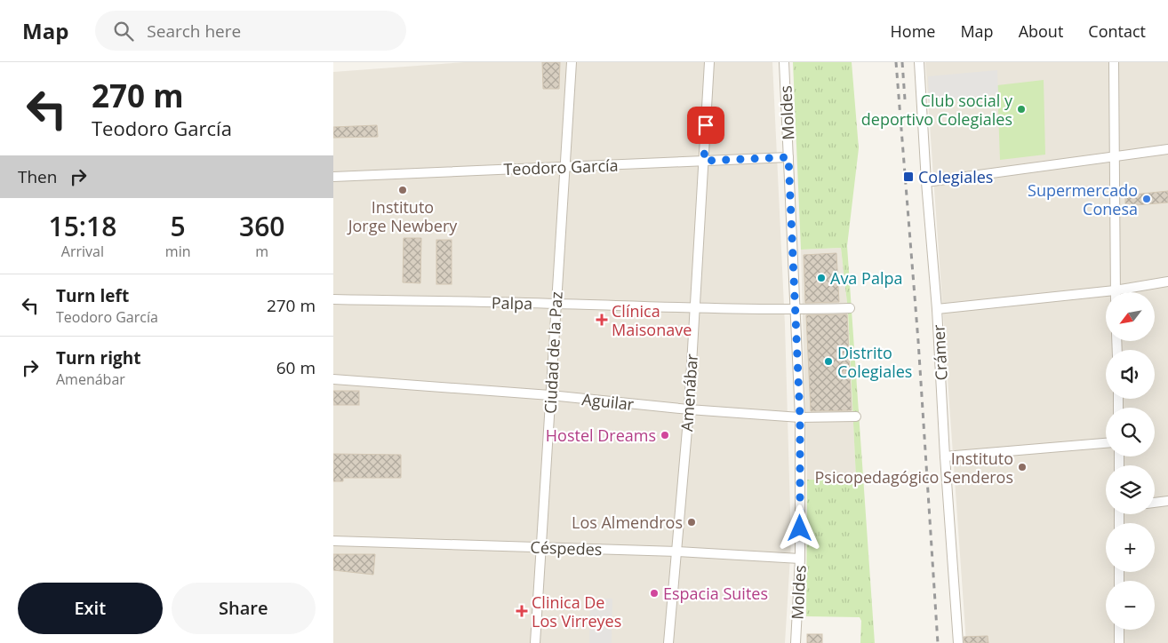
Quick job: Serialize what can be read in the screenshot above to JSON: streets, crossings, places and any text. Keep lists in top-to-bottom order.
{
  "streets": {
    "street": [
      "Moldes",
      "Teodoro García",
      "Palpa",
      "Ciudad de la Paz",
      "Crámer",
      "Amenábar",
      "Aguilar",
      "Céspedes"
    ]
  },
  "crossings": [
    ["Moldes", "Teodoro García"],
    ["Moldes", "Palpa"],
    ["Moldes", "Aguilar"],
    ["Moldes", "Céspedes"],
    ["Teodoro García", "Ciudad de la Paz"],
    ["Teodoro García", "Amenábar"],
    ["Palpa", "Ciudad de la Paz"],
    ["Palpa", "Amenábar"],
    ["Ciudad de la Paz", "Aguilar"],
    ["Ciudad de la Paz", "Céspedes"],
    ["Amenábar", "Aguilar"],
    ["Amenábar", "Céspedes"]
  ],
  "places": {
    "other": [
      "Club social y deportivo Colegiales",
      "Instituto Jorge Newbery",
      "Supermercado Conesa",
      "Ava Palpa",
      "Distrito Colegiales",
      "Hostel Dreams",
      "Instituto Psicopedagógico Senderos",
      "Los Almendros",
      "Espacia Suites"
    ],
    "transit": ["Colegiales"],
    "health": ["Clínica Maisonave", "Clinica De Los Virreyes"]
  },
  "north": "bottom left",
  "page": {
    "header": "Map",
    "search": "Search here",
    "nav": [
      "Home",
      "Map",
      "About",
      "Contact"
    ],
    "turn": ["270 m", "Teodoro García"],
    "then": "Then",
    "eta": [
      "15:18",
      "Arrival",
      "5",
      "min",
      "360",
      "m"
    ],
    "list": [
      {
        "name": "Turn left",
        "note": "Teodoro García",
        "value": "270 m"
      },
      {
        "name": "Turn right",
        "note": "Amenábar",
        "value": "60 m"
      }
    ],
    "map_buttons": ["+", "−"],
    "buttons": ["Exit", "Share"]
  }
}
